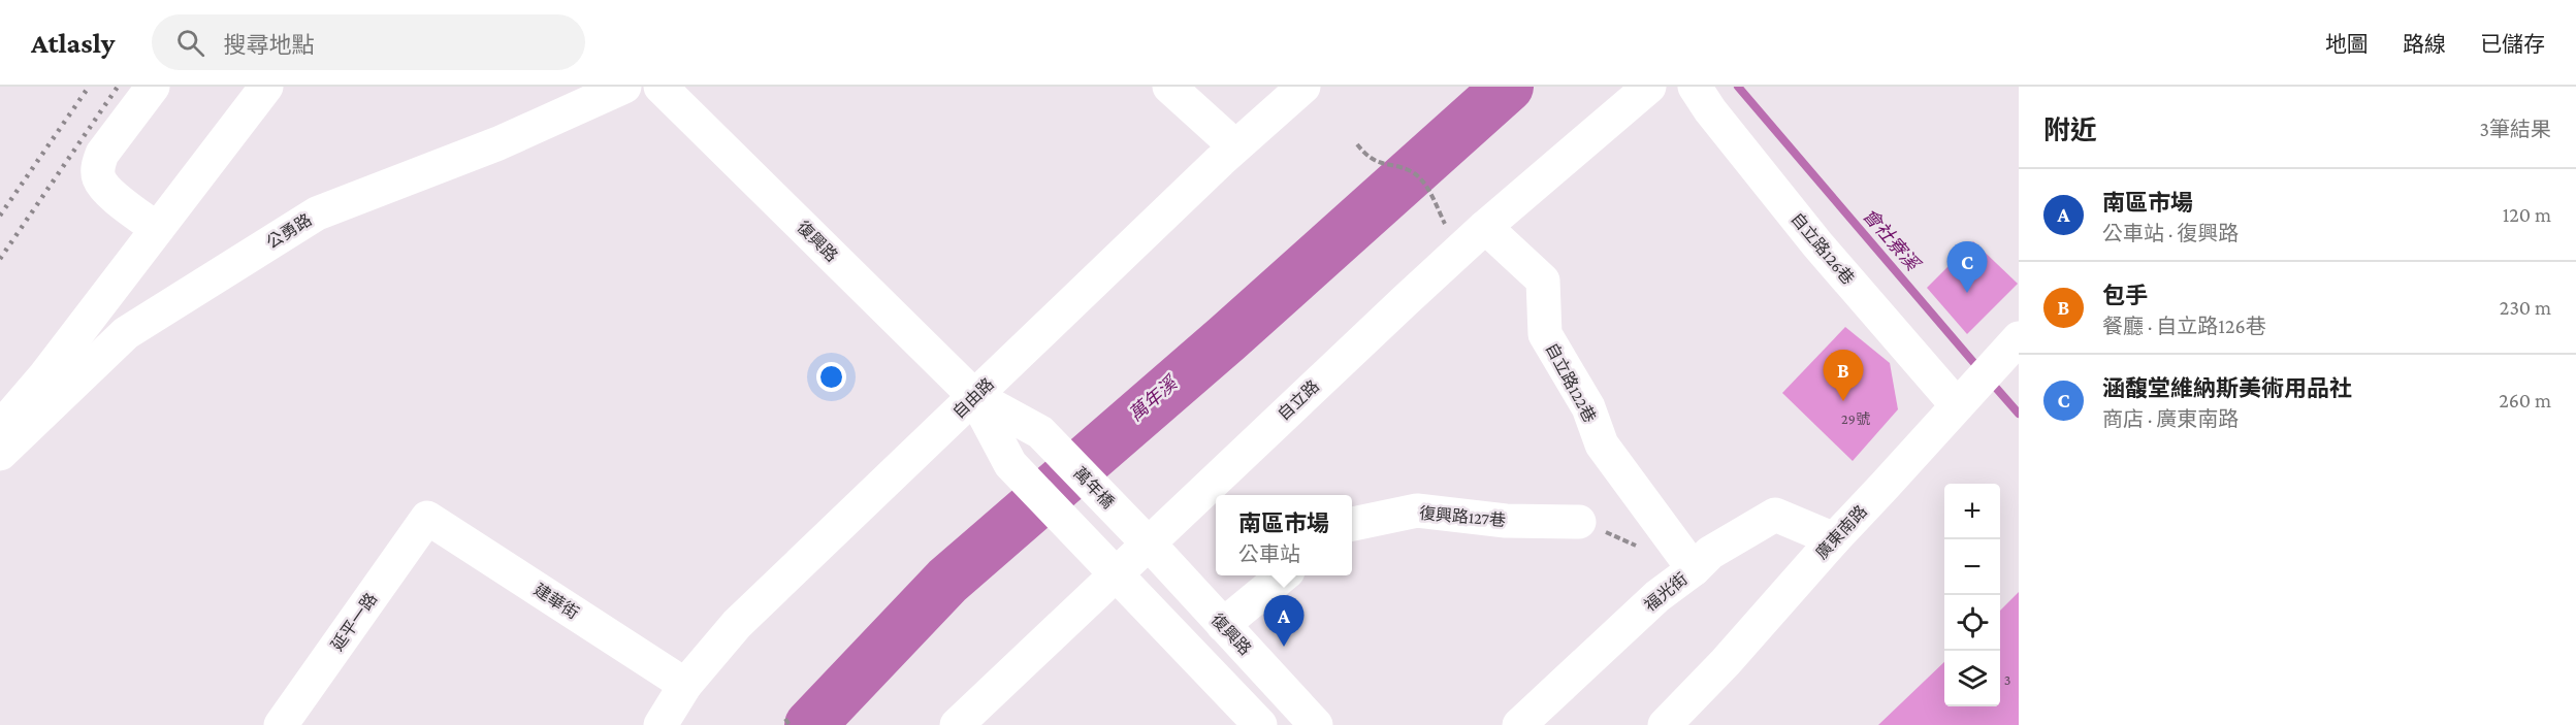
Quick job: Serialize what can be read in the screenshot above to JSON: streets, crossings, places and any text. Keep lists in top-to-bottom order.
{
  "streets": {
    "street": [
      "公勇路",
      "復興路",
      "自立路126巷",
      "自立路122巷",
      "自由路",
      "自立路",
      "萬年橋",
      "復興路127巷",
      "廣東南路",
      "福光街",
      "建華街",
      "延平一路"
    ]
  },
  "crossings": [
    ["復興路", "自由路"],
    ["復興路", "自立路"],
    ["復興路", "萬年橋"],
    ["自立路126巷", "廣東南路"],
    ["自立路122巷", "自立路"],
    ["自立路122巷", "福光街"],
    ["自由路", "建華街"],
    ["自立路", "萬年橋"],
    ["廣東南路", "福光街"],
    ["建華街", "延平一路"]
  ],
  "water": ["會社寮溪", "萬年溪"],
  "house_numbers": ["29號", "3"],
  "page": {
    "header": "Atlasly",
    "search": "搜尋地點",
    "nav": ["地圖", "路線", "已儲存"],
    "heading": ["附近", "3筆結果"],
    "list": [
      {
        "mark": "A",
        "name": "南區市場",
        "note": "公車站 · 復興路",
        "value": "120 m"
      },
      {
        "mark": "B",
        "name": "包手",
        "note": "餐廳 · 自立路126巷",
        "value": "230 m"
      },
      {
        "mark": "C",
        "name": "涵馥堂維納斯美術用品社",
        "note": "商店 · 廣東南路",
        "value": "260 m"
      }
    ],
    "pins": ["C", "B", "A"],
    "map_buttons": ["+", "−"],
    "popup": ["南區市場", "公車站"]
  }
}
